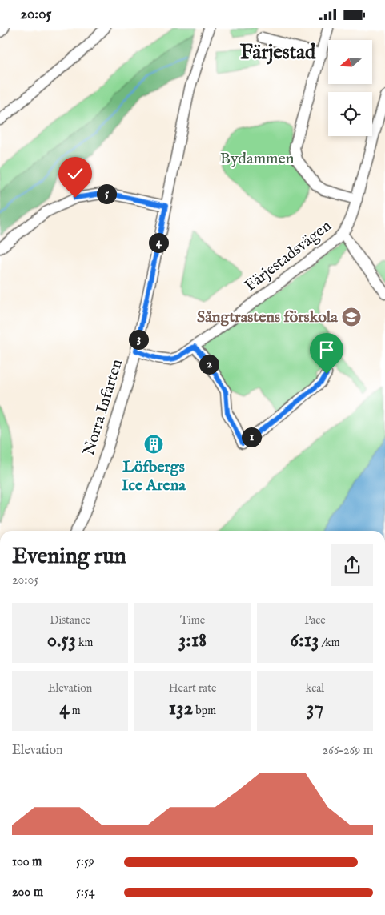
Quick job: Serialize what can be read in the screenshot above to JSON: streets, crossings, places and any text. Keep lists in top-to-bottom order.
{
  "streets": {
    "street": ["Färjestadsvägen", "Norra Infarten"]
  },
  "crossings": [
    ["Färjestadsvägen", "Norra Infarten"]
  ],
  "districts": ["Färjestad"],
  "parks": ["Bydammen"],
  "places": {
    "school or university": ["Sångtrastens förskola"],
    "building": ["Löfbergs Ice Arena"]
  },
  "north": "left",
  "page": {
    "status": "20:05",
    "pins": [
      "5",
      "4",
      "3",
      "2",
      "1"
    ],
    "heading": ["Evening run", "20:05"],
    "stats": [
      ["Distance", "0.53 km"],
      ["Time", "3:18"],
      ["Pace", "6:13 /km"],
      ["Elevation", "4 m"],
      ["Heart rate", "132 bpm"],
      ["kcal", "37"]
    ],
    "chart": ["Elevation", "266–269 m"],
    "list": [
      {
        "name": "100 m",
        "note": "5:59"
      },
      {
        "name": "200 m",
        "note": "5:54"
      }
    ]
  }
}
